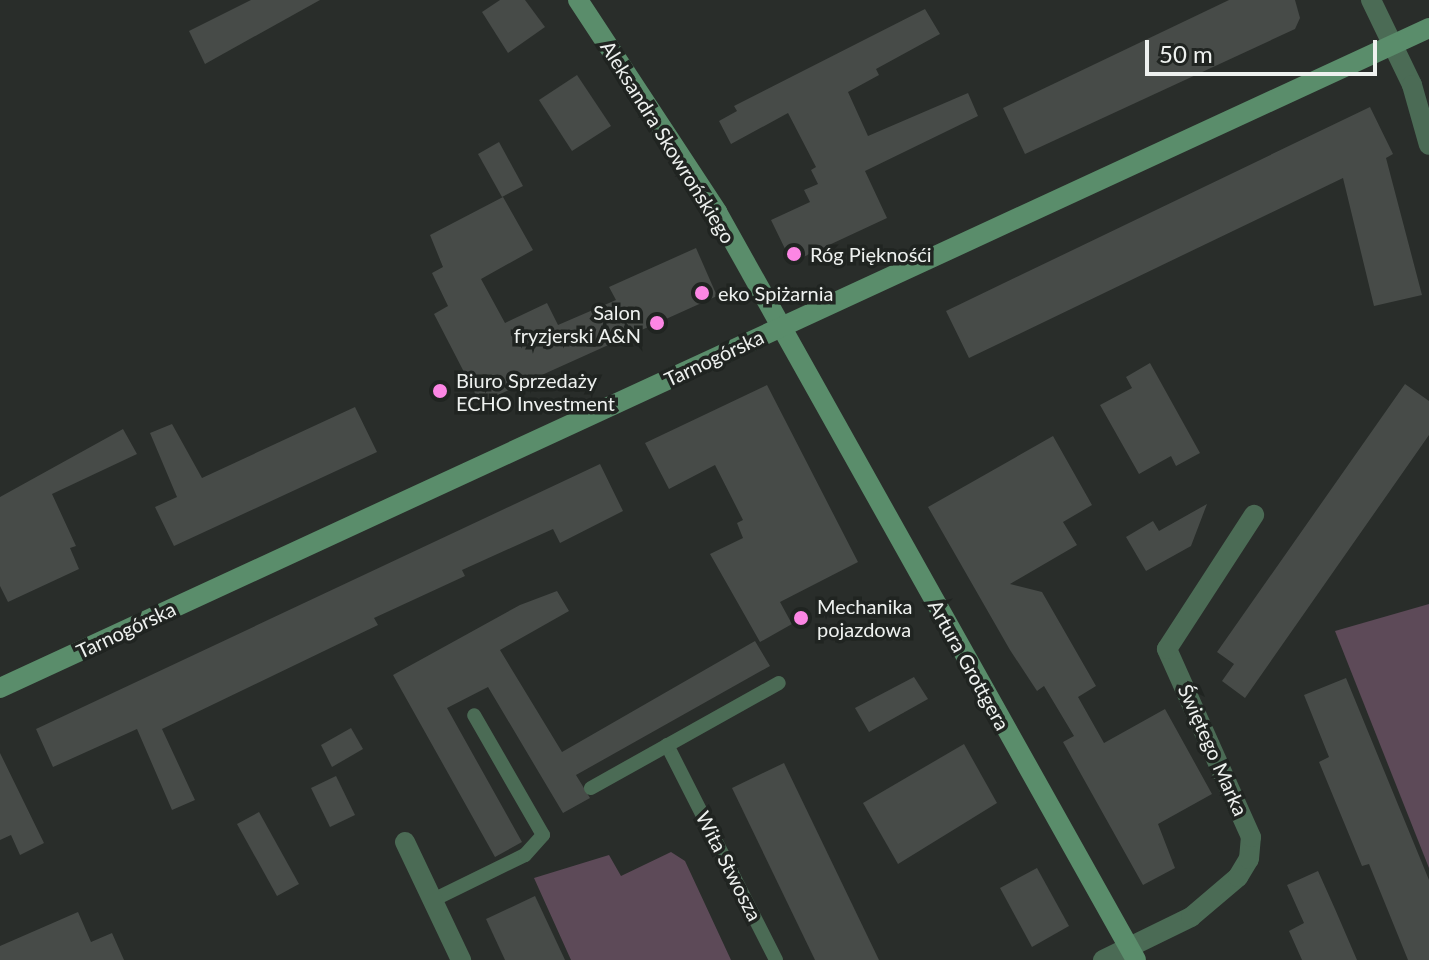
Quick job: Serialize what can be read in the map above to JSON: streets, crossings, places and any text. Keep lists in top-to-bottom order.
{
  "streets": {
    "main road": ["Aleksandra Skowrońskiego", "Tarnogórska", "Artura Grottgera"],
    "street": ["Świętego Marka"],
    "lane": ["Wita Stwosza"]
  },
  "crossings": [
    ["Aleksandra Skowrońskiego", "Tarnogórska"],
    ["Aleksandra Skowrońskiego", "Artura Grottgera"],
    ["Tarnogórska", "Artura Grottgera"],
    ["Artura Grottgera", "Świętego Marka"]
  ],
  "places": [
    "Róg Pięknośći",
    "eko Spiżarnia",
    "Salon fryzjerski A&N",
    "Biuro Sprzedaży ECHO Investment",
    "Mechanika pojazdowa"
  ],
  "scale_bar": "50 m"
}
